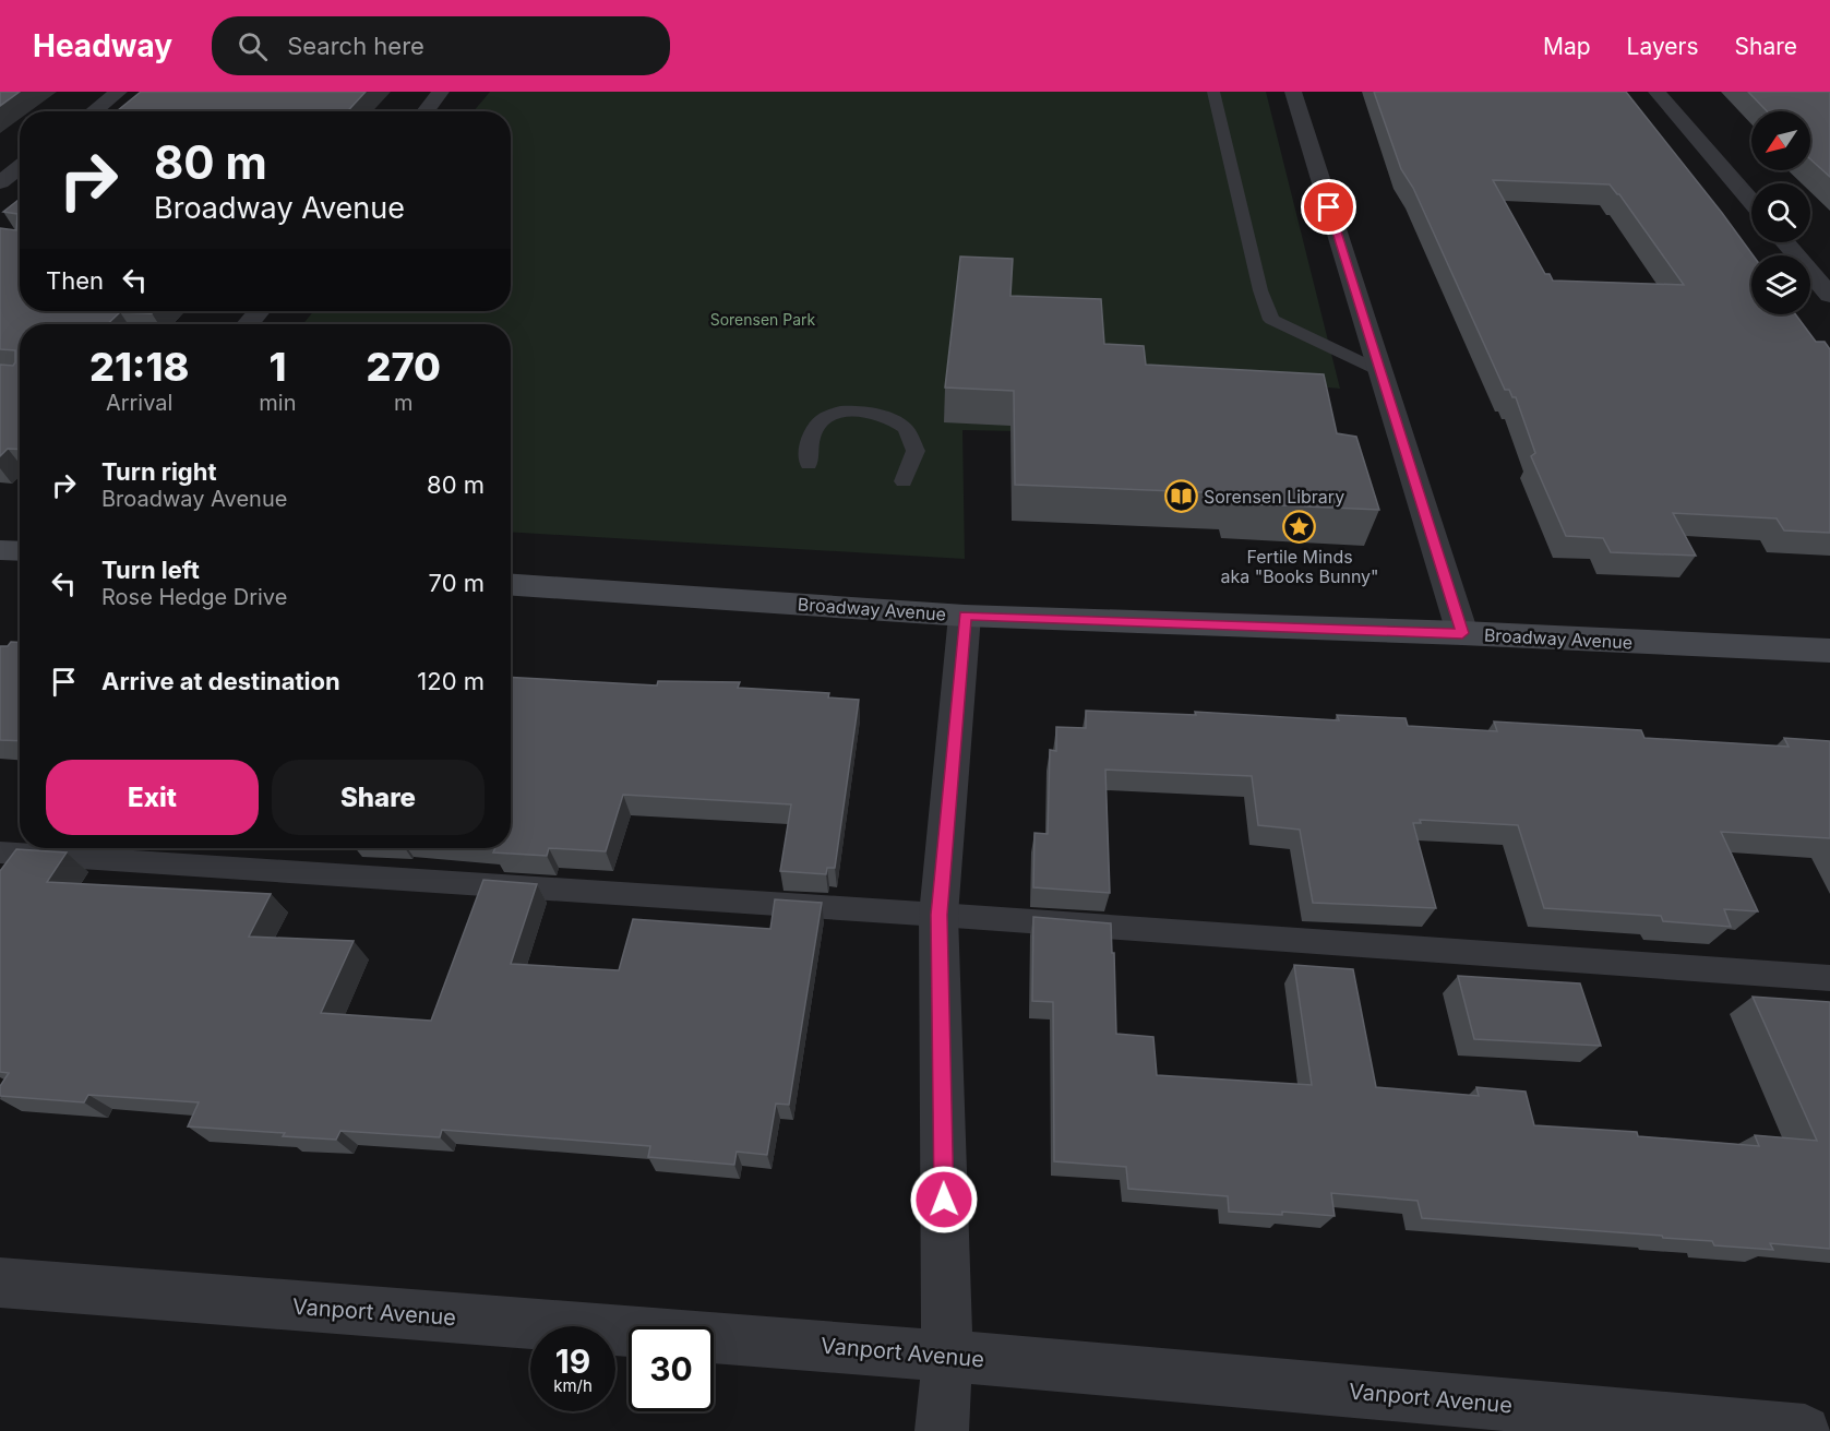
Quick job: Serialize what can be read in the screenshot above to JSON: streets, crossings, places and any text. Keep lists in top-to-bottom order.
{
  "streets": {
    "street": ["Broadway Avenue", "Vanport Avenue"]
  },
  "parks": ["Sorensen Park"],
  "places": {
    "library": ["Sorensen Library"],
    "place": ["Fertile Minds aka \"Books Bunny\""]
  },
  "north": "bottom left",
  "page": {
    "header": "Headway",
    "search": "Search here",
    "nav": ["Map", "Layers", "Share"],
    "turn": ["80 m", "Broadway Avenue"],
    "then": "Then",
    "eta": [
      "21:18",
      "Arrival",
      "1",
      "min",
      "270",
      "m"
    ],
    "list": [
      {
        "name": "Turn right",
        "note": "Broadway Avenue",
        "value": "80 m"
      },
      {
        "name": "Turn left",
        "note": "Rose Hedge Drive",
        "value": "70 m"
      },
      {
        "name": "Arrive at destination",
        "value": "120 m"
      }
    ],
    "buttons": ["Exit", "Share"],
    "speed": "19 km/h",
    "limit": "30"
  }
}
